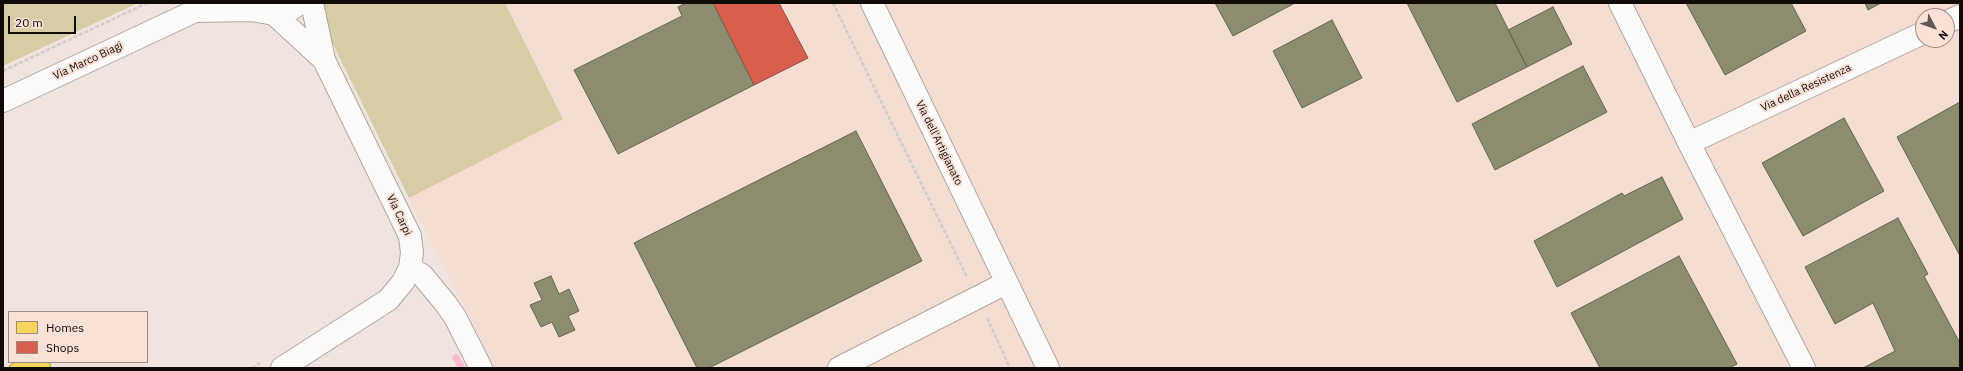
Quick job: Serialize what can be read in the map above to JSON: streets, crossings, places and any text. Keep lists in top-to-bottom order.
{
  "streets": {
    "street": [
      "Via Marco Biagi",
      "Via della Resistenza",
      "Via dell'Artigianato",
      "Via Carpi"
    ]
  },
  "legend": ["Homes", "Shops"],
  "scale_bar": "20 m",
  "north": "bottom right"
}
